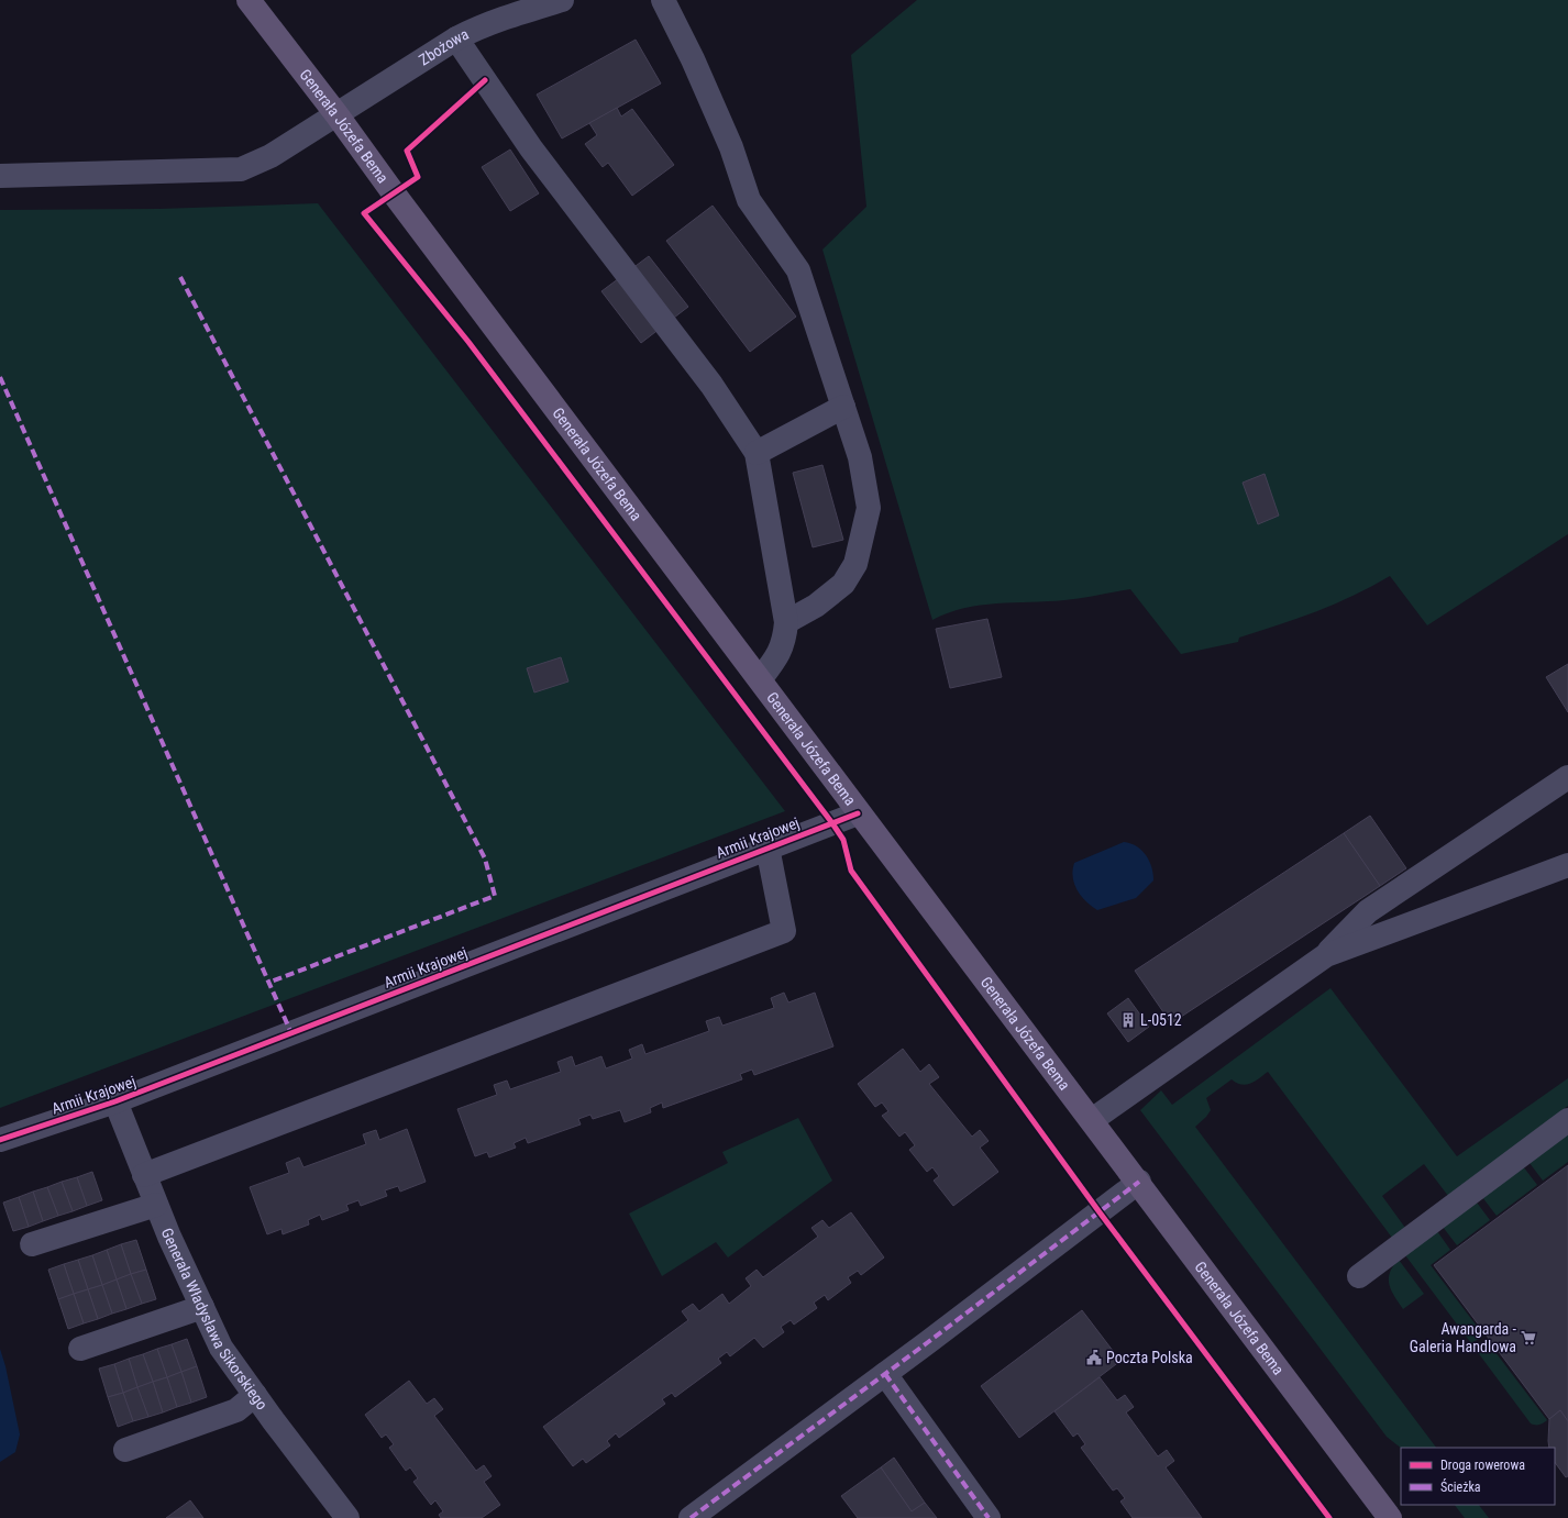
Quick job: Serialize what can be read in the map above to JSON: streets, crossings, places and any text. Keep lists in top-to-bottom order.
{
  "streets": {
    "main road": ["Generała Józefa Bema"],
    "street": ["Zbożowa", "Armii Krajowej", "Generała Władysława Sikorskiego"]
  },
  "crossings": [
    ["Zbożowa", "Generała Józefa Bema"],
    ["Generała Józefa Bema", "Armii Krajowej"],
    ["Armii Krajowej", "Generała Władysława Sikorskiego"]
  ],
  "places": {
    "building": ["L-0512"],
    "supermarket": ["Awangarda - Galeria Handlowa"],
    "public building": ["Poczta Polska"]
  },
  "legend": ["Droga rowerowa", "Ścieżka"]
}
